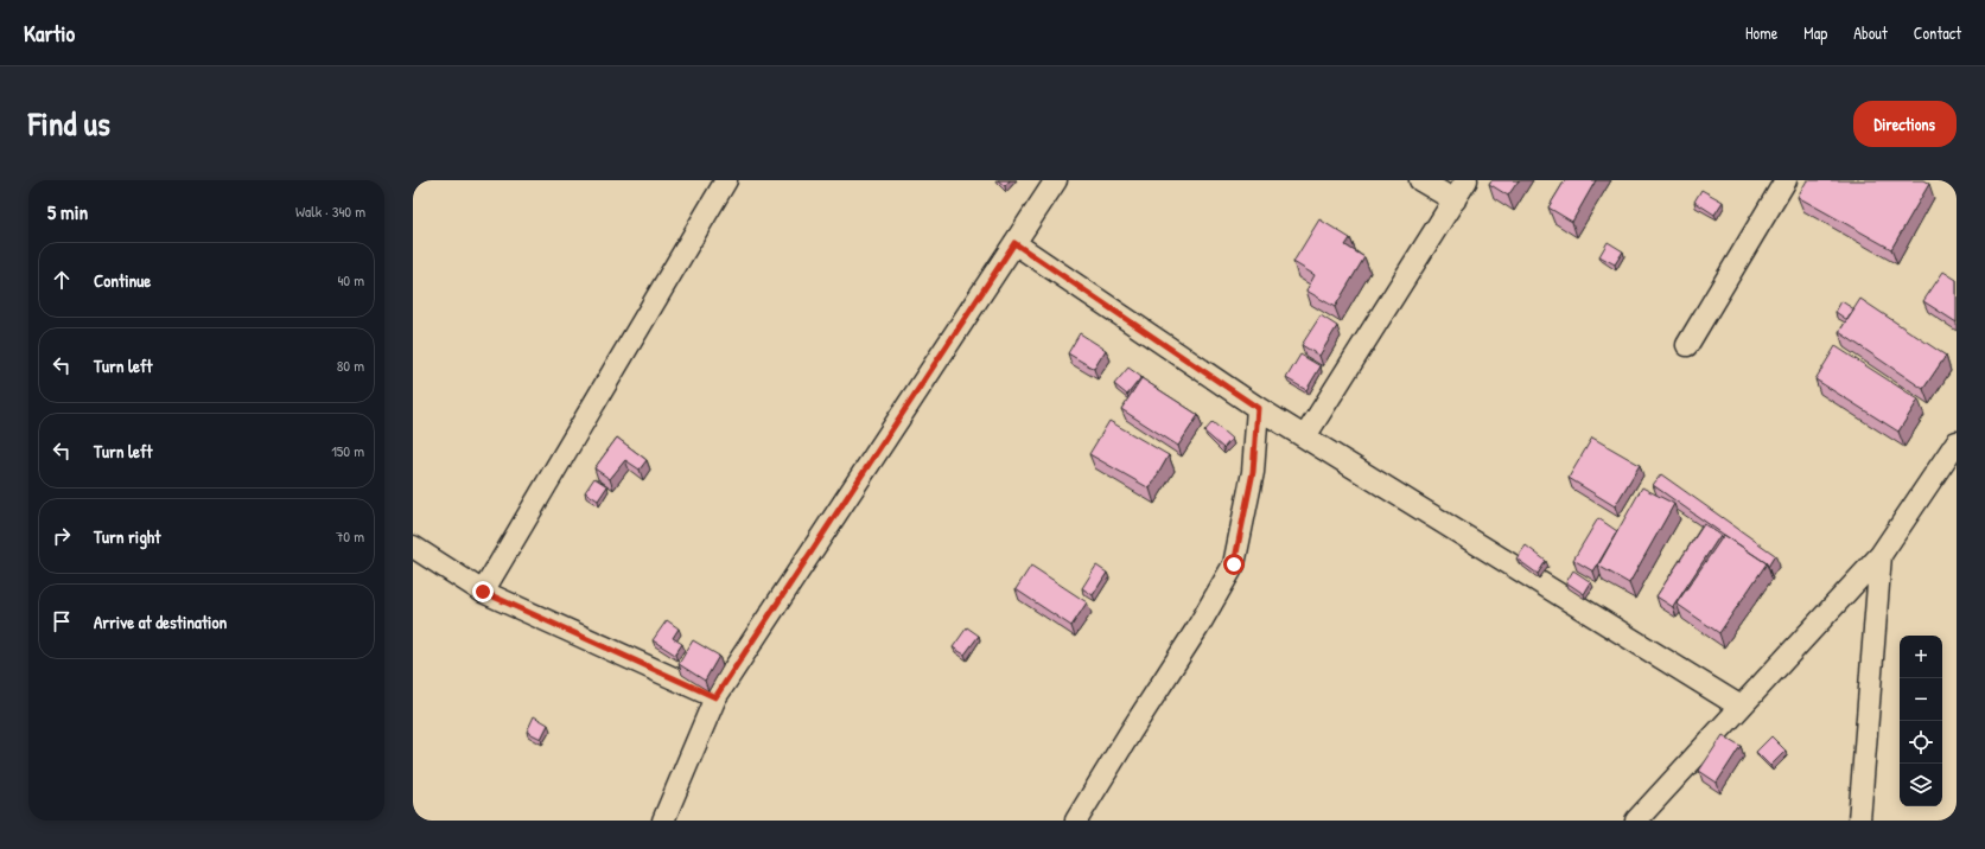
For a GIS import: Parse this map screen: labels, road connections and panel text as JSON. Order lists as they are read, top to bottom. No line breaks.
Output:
{"page":{"header":"Kartio","nav":["Home","Map","About","Contact"],"title":"Find us","buttons":"Directions","heading":["5 min","Walk · 340 m"],"list":[["Continue","40 m"],["Turn left","80 m"],["Turn left","150 m"],["Turn right","70 m"],"Arrive at destination"],"map_buttons":["+","−"]}}
